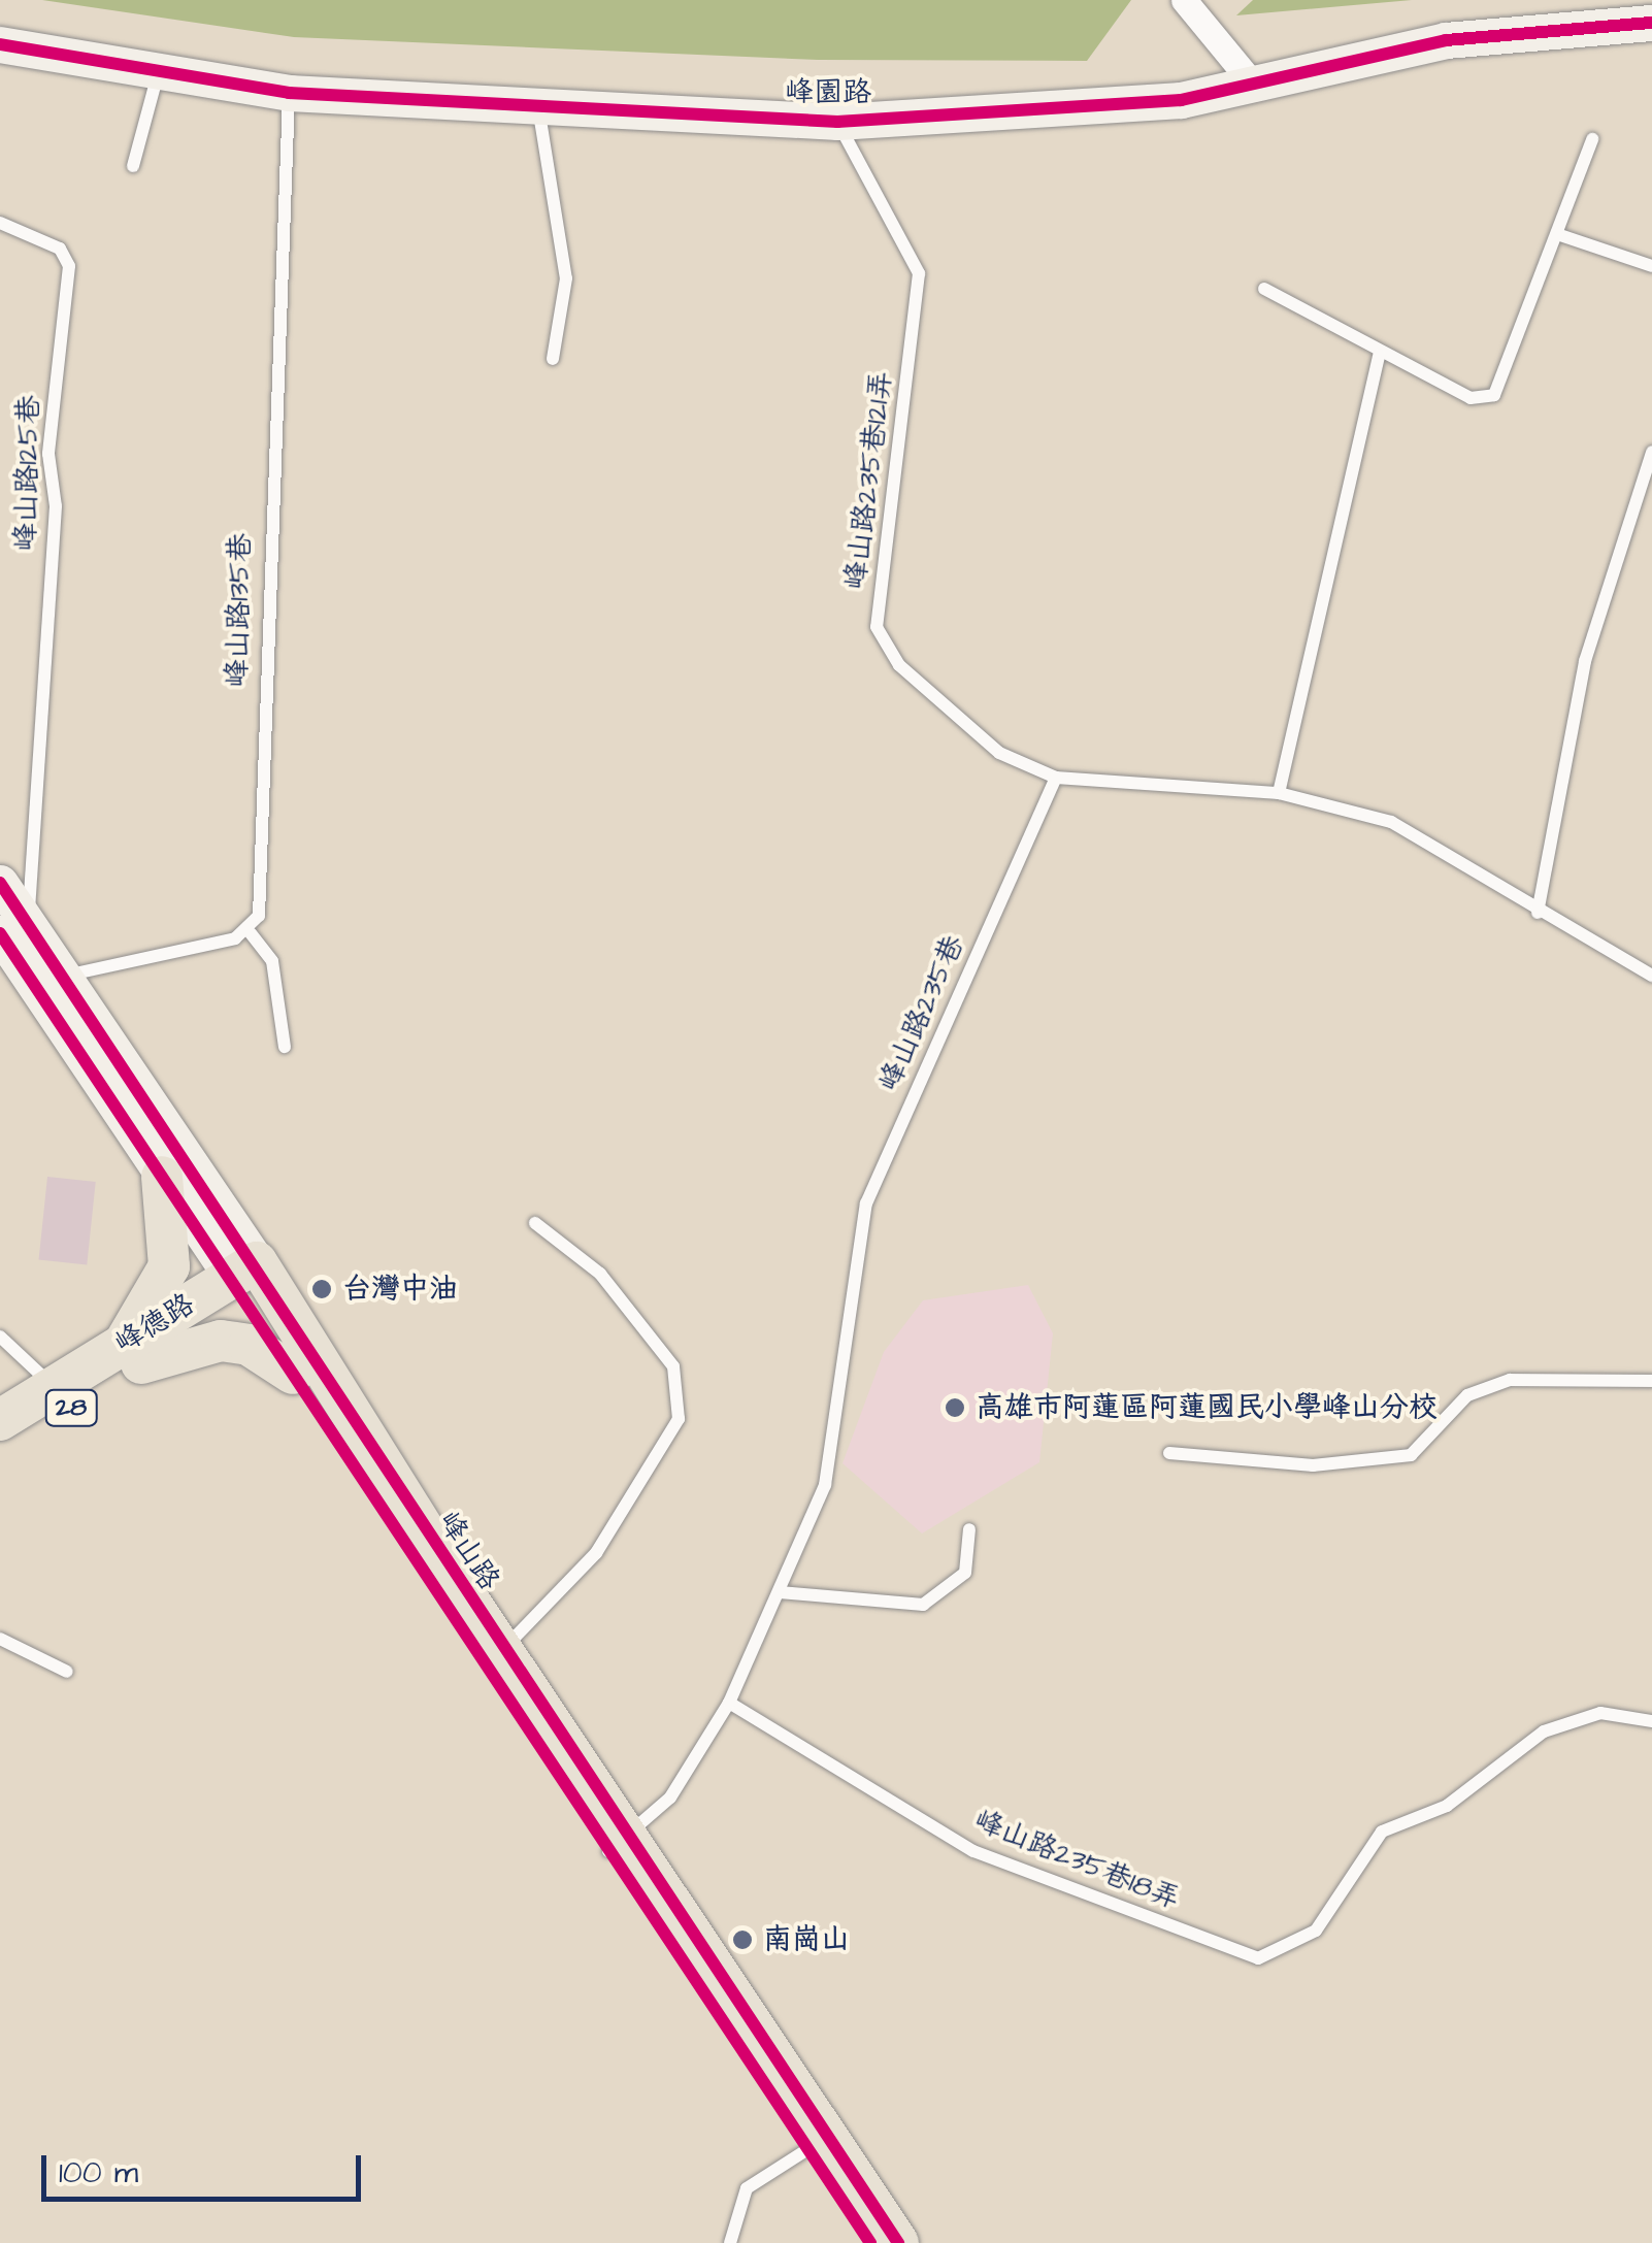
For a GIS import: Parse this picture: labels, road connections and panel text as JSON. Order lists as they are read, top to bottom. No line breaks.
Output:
{"streets":{"main road":["峰德路","28","峰山路"],"street":["峰園路"],"lane":["峰山路125巷","峰山路235巷121弄","峰山路135巷","峰山路235巷","峰山路235巷18弄"]},"crossings":[["峰園路","峰山路235巷121弄"],["峰園路","峰山路135巷"],["峰山路125巷","峰山路"],["峰山路235巷121弄","峰山路235巷"],["峰山路235巷","峰山路"],["峰山路235巷","峰山路235巷18弄"],["峰德路","峰山路"]],"places":["台灣中油","高雄市阿蓮區阿蓮國民小學峰山分校","南崗山"],"scale_bar":"100 m"}
